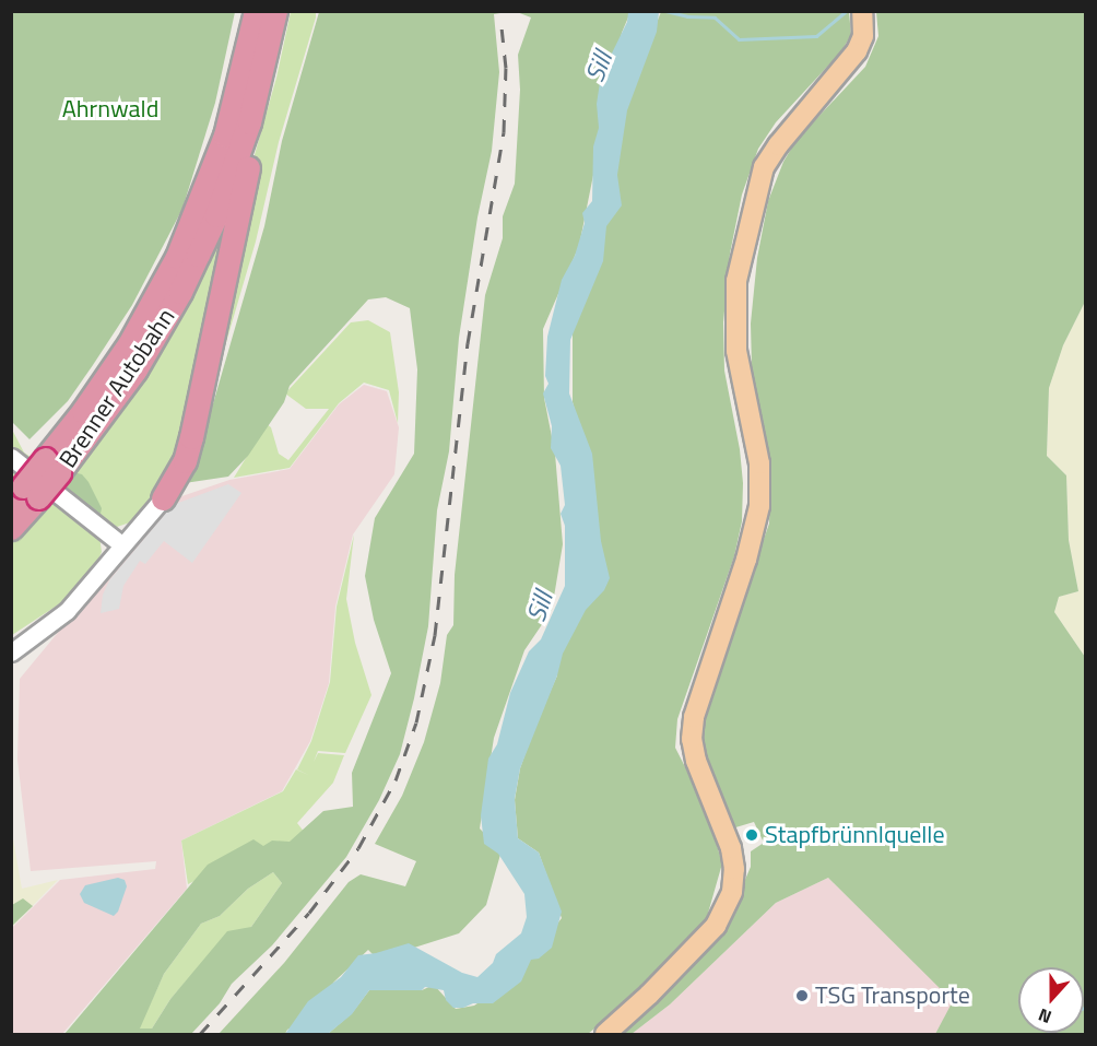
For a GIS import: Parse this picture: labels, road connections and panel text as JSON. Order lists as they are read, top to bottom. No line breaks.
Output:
{"streets":{"highway":["Brenner Autobahn"]},"water":["Sill"],"parks":["Ahrnwald"],"places":["Stapfbrünnlquelle","TSG Transporte"],"north":"bottom"}
